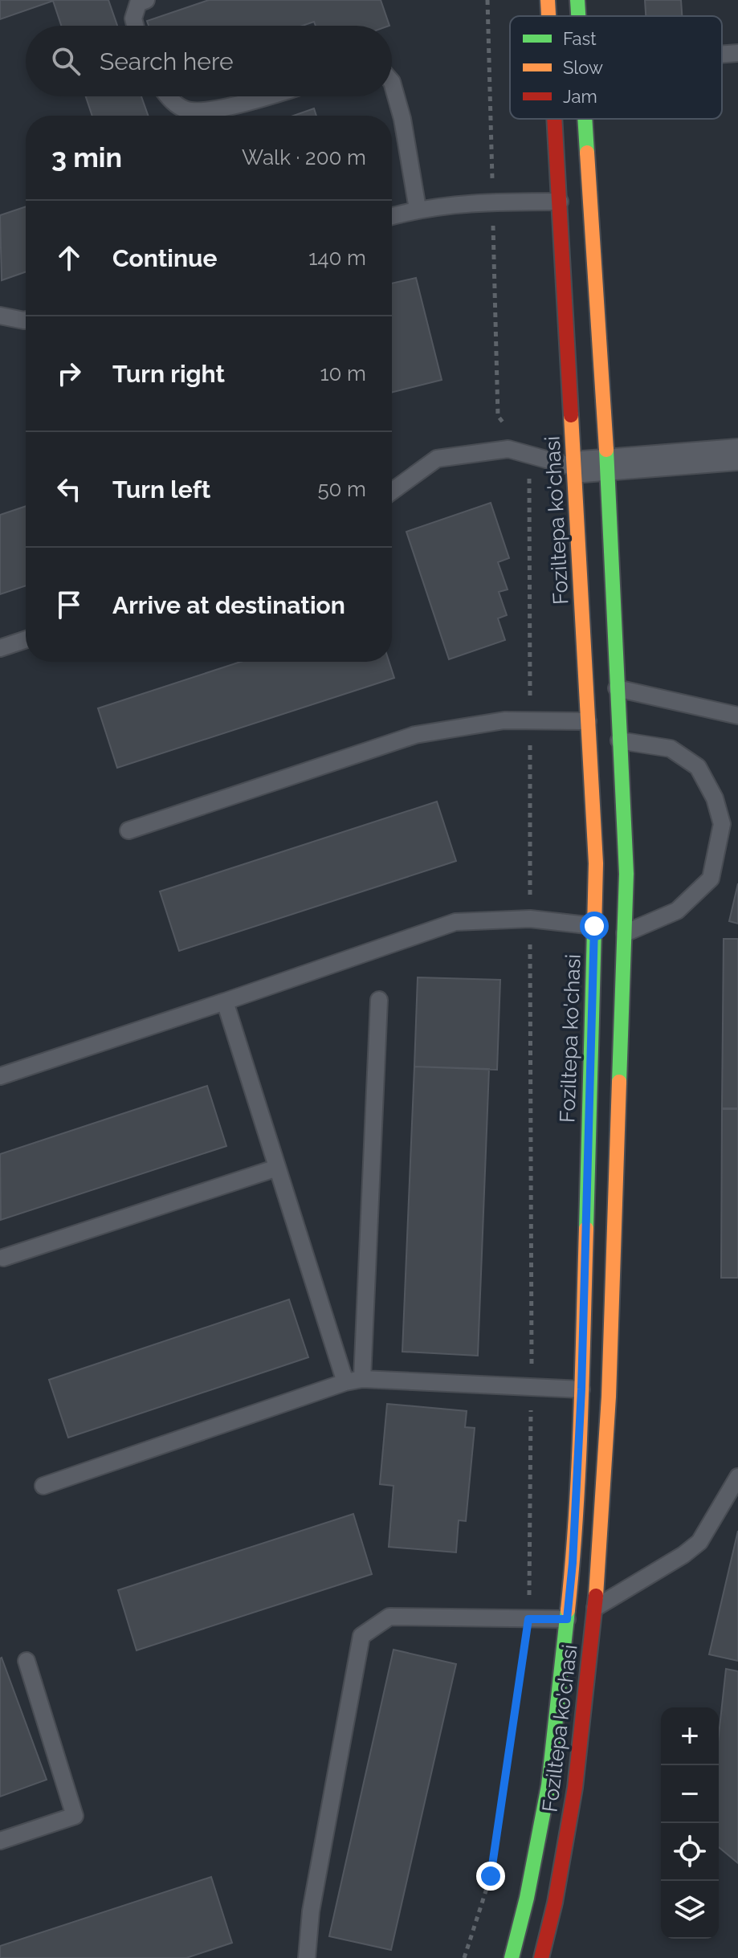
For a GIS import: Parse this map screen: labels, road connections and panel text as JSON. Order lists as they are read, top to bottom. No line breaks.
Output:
{"streets":{"main road":["Foziltepa ko'chasi"]},"legend":["Fast","Slow","Jam"],"page":{"search":"Search here","heading":["3 min","Walk · 200 m"],"list":[["Continue","140 m"],["Turn right","10 m"],["Turn left","50 m"],"Arrive at destination"],"map_buttons":["+","−"]}}
